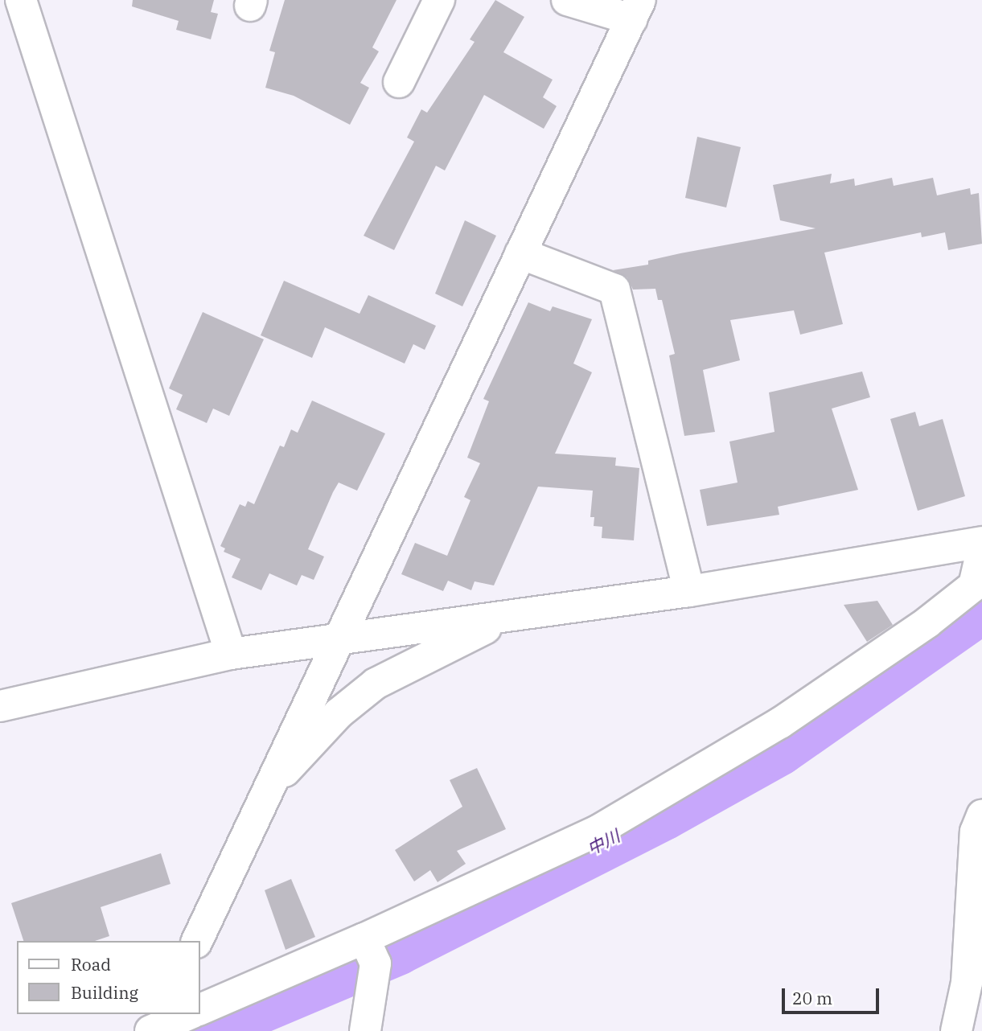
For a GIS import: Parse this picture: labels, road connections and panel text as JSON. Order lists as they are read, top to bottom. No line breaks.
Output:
{"water":["中川"],"legend":["Road","Building"],"scale_bar":"20 m"}
